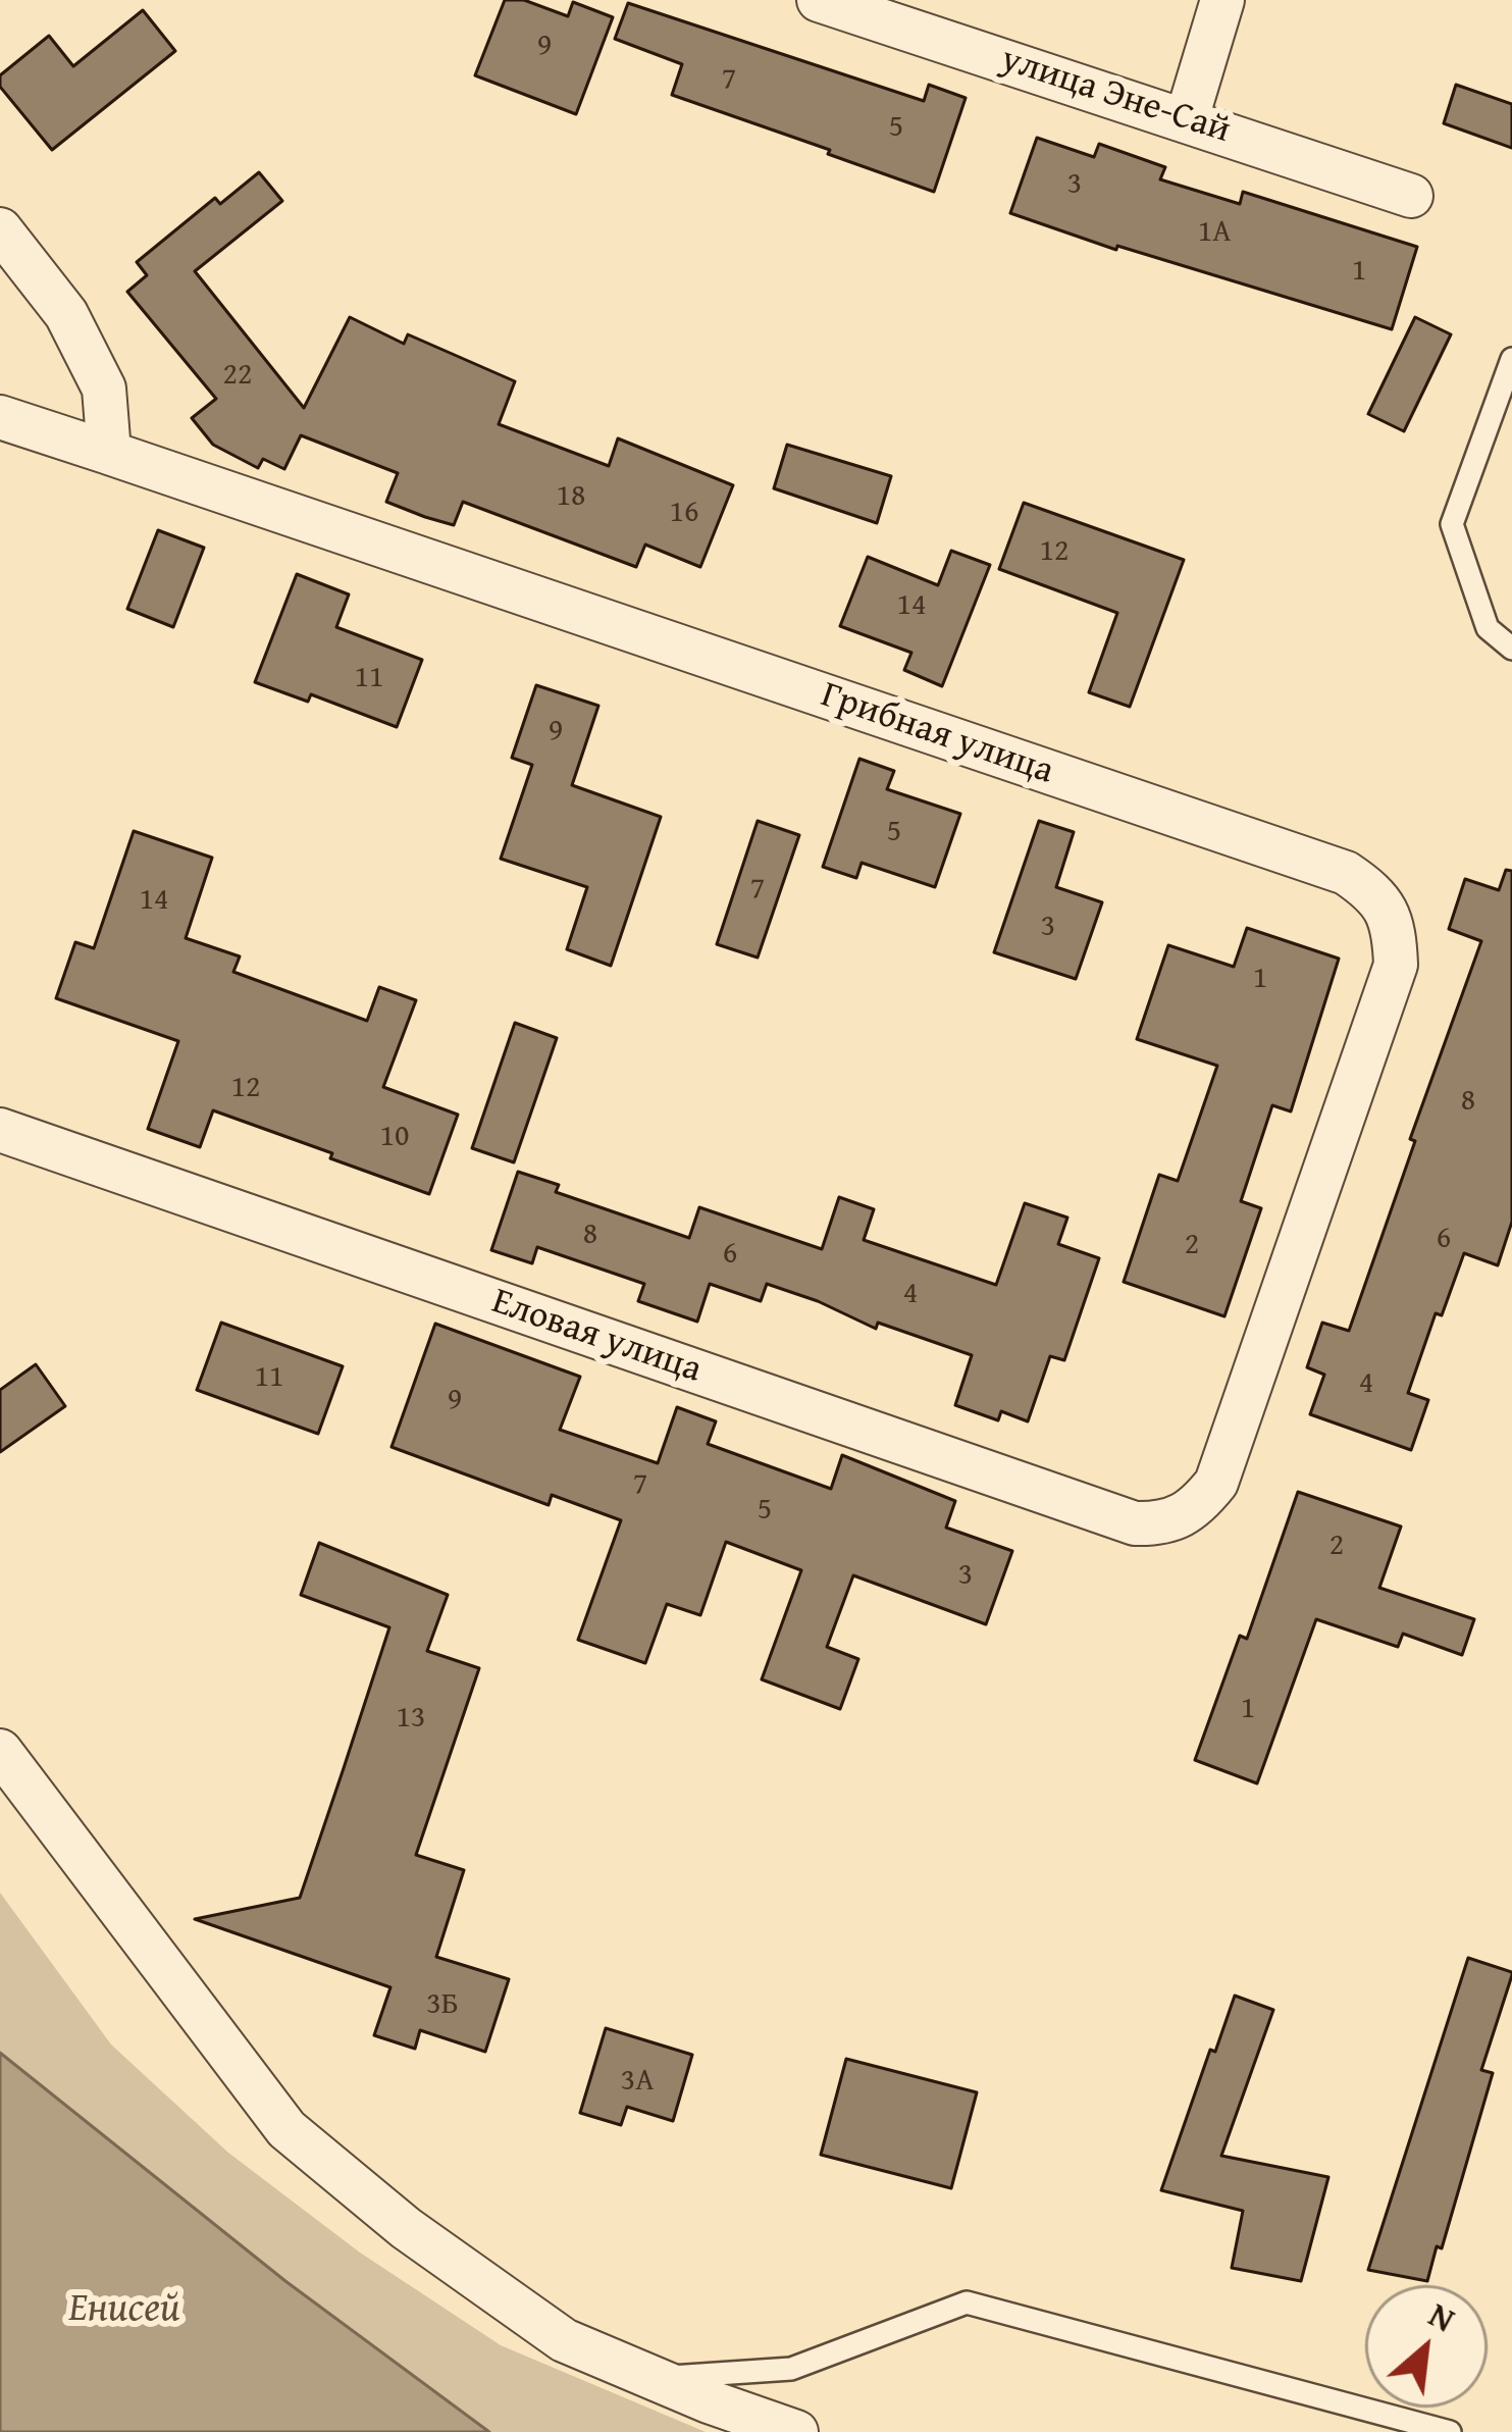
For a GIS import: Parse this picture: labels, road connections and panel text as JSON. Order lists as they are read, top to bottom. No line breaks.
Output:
{"streets":{"street":["улица Эне-Сай","Грибная улица","Еловая улица"]},"crossings":[["Грибная улица","Еловая улица"]],"water":["Енисей"],"house_numbers":["9","7","5","3","1А","1","22","18","16","12","14","11","9","5","7","14","3","1","12","8","10","8","6","2","6","4","11","4","9","7","5","2","3","1","13","3Б","3А"],"north":"top right"}
